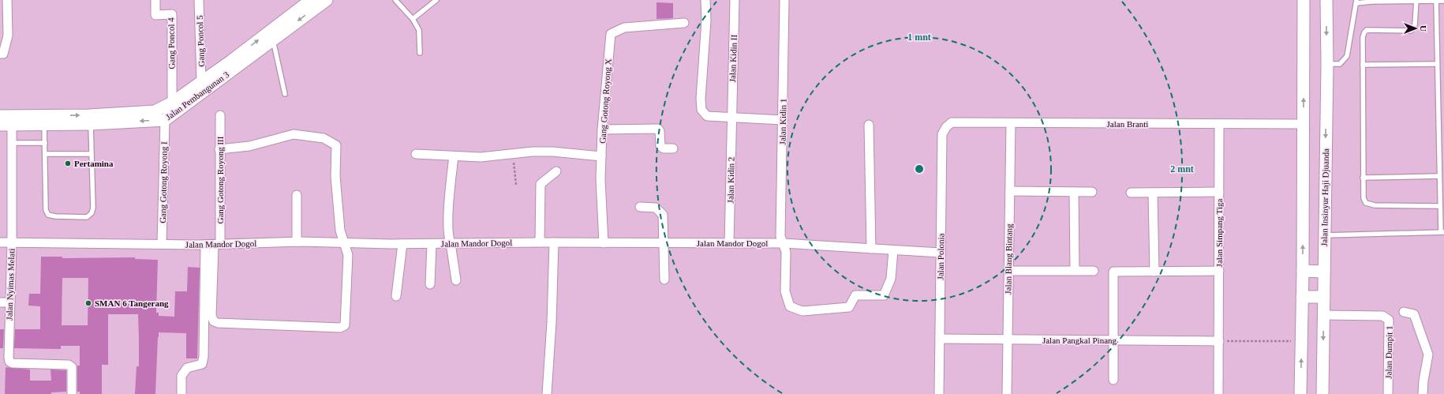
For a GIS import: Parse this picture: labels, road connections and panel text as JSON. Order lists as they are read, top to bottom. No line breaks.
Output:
{"streets":{"main road":["Jalan Pembangunan 3","Jalan Insinyur Haji Djuanda"],"street":["Gang Poncol 5","Gang Poncol 4","Jalan Kidin II","Gang Gotong Royong X","Jalan Kidin 1","Jalan Branti","Gang Gotong Royong III","Jalan Kidin 2","Gang Gotong Royong I","Jalan Simpang Tiga","Jalan Mandor Dogol","Jalan Polonia","Jalan Blang Bintang","Jalan Nyimas Melati","Jalan Pangkal Pinang","Jalan Dumpit 1"]},"crossings":[["Gang Poncol 5","Jalan Pembangunan 3"],["Gang Poncol 4","Jalan Pembangunan 3"],["Jalan Kidin II","Jalan Kidin 2"],["Jalan Pembangunan 3","Gang Gotong Royong I"],["Gang Gotong Royong X","Jalan Mandor Dogol"],["Jalan Kidin 1","Jalan Mandor Dogol"],["Jalan Branti","Jalan Simpang Tiga"],["Jalan Branti","Jalan Polonia"],["Jalan Branti","Jalan Blang Bintang"],["Gang Gotong Royong III","Jalan Mandor Dogol"],["Jalan Kidin 2","Jalan Mandor Dogol"],["Gang Gotong Royong I","Jalan Mandor Dogol"],["Jalan Insinyur Haji Djuanda","Jalan Dumpit 1"],["Jalan Simpang Tiga","Jalan Pangkal Pinang"],["Jalan Mandor Dogol","Jalan Polonia"],["Jalan Mandor Dogol","Jalan Nyimas Melati"],["Jalan Polonia","Jalan Pangkal Pinang"],["Jalan Blang Bintang","Jalan Pangkal Pinang"]],"places":["Pertamina","SMAN 6 Tangerang"],"north":"right","rings":["1 mnt","2 mnt"]}
